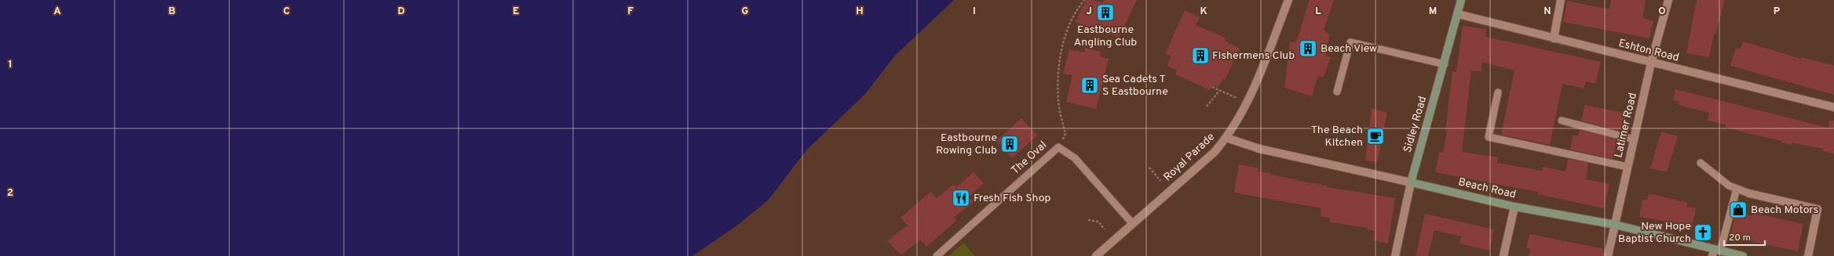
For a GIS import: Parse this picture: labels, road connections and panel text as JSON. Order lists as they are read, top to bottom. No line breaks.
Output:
{"streets":{"main road":["Sidley Road","Beach Road"],"street":["Eshton Road","Latimer Road","Royal Parade"],"lane":["The Oval"]},"crossings":[["Eshton Road","Sidley Road"],["Eshton Road","Latimer Road"],["Sidley Road","Beach Road"],["Latimer Road","Beach Road"],["Royal Parade","The Oval"],["Royal Parade","Beach Road"]],"places":{"building":["Eastbourne Angling Club","Beach View","Fishermens Club","Sea Cadets T S Eastbourne","Eastbourne Rowing Club"],"cafe":["The Beach Kitchen"],"restaurant":["Fresh Fish Shop"],"shop":["Beach Motors"],"church":["New Hope Baptist Church"]},"scale_bar":"20 m","grid":{"columns":["A","B","C","D","E","F","G","H","I","J","K","L","M","N","O","P"],"rows":["1","2"]}}
